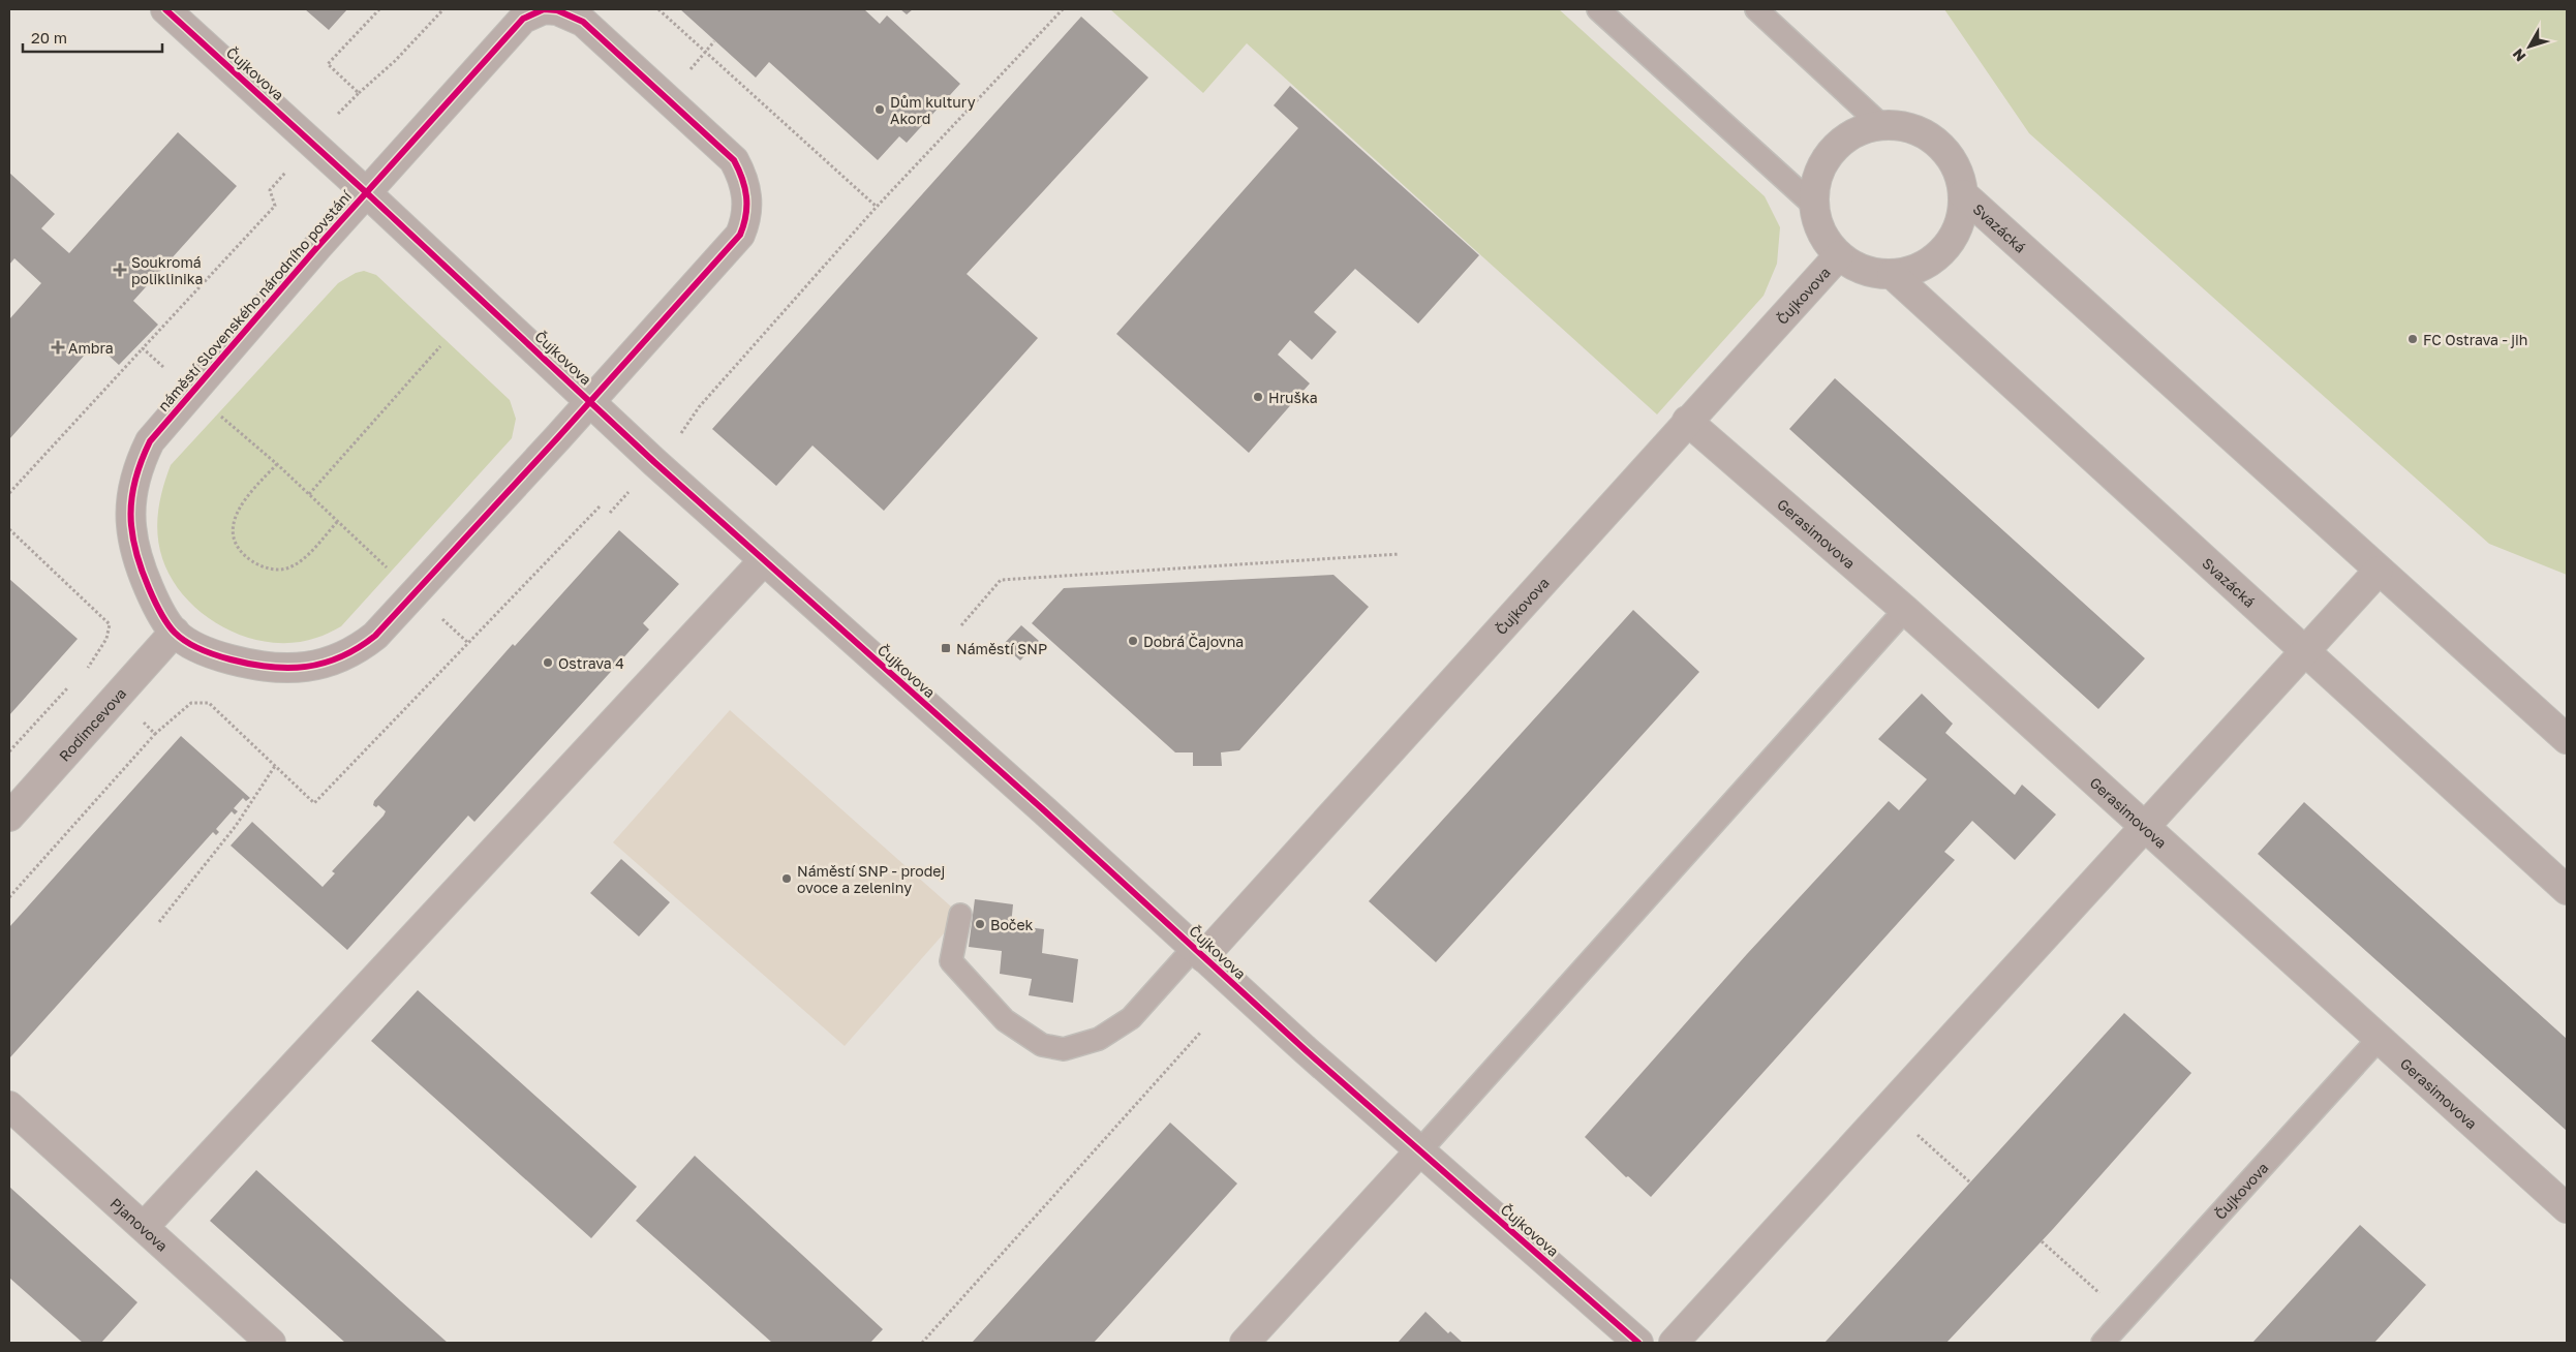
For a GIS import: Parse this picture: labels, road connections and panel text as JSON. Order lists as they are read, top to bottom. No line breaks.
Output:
{"streets":{"street":["Čujkovova","Svazácká","náměstí Slovenského národního povstání","Gerasimovova","Rodimcevova","Pjanovova"]},"crossings":[["Čujkovova","Svazácká"],["Čujkovova","náměstí Slovenského národního povstání"],["Čujkovova","Gerasimovova"],["náměstí Slovenského národního povstání","Rodimcevova"]],"places":{"other":["Dům kultury Akord","FC Ostrava - jih","Hruška","Dobrá Čajovna","Ostrava 4","Náměstí SNP - prodej ovoce a zeleniny","Boček"],"health":["Soukromá poliklinika","Ambra"],"transit":["Náměstí SNP"]},"scale_bar":"20 m","north":"bottom left"}
